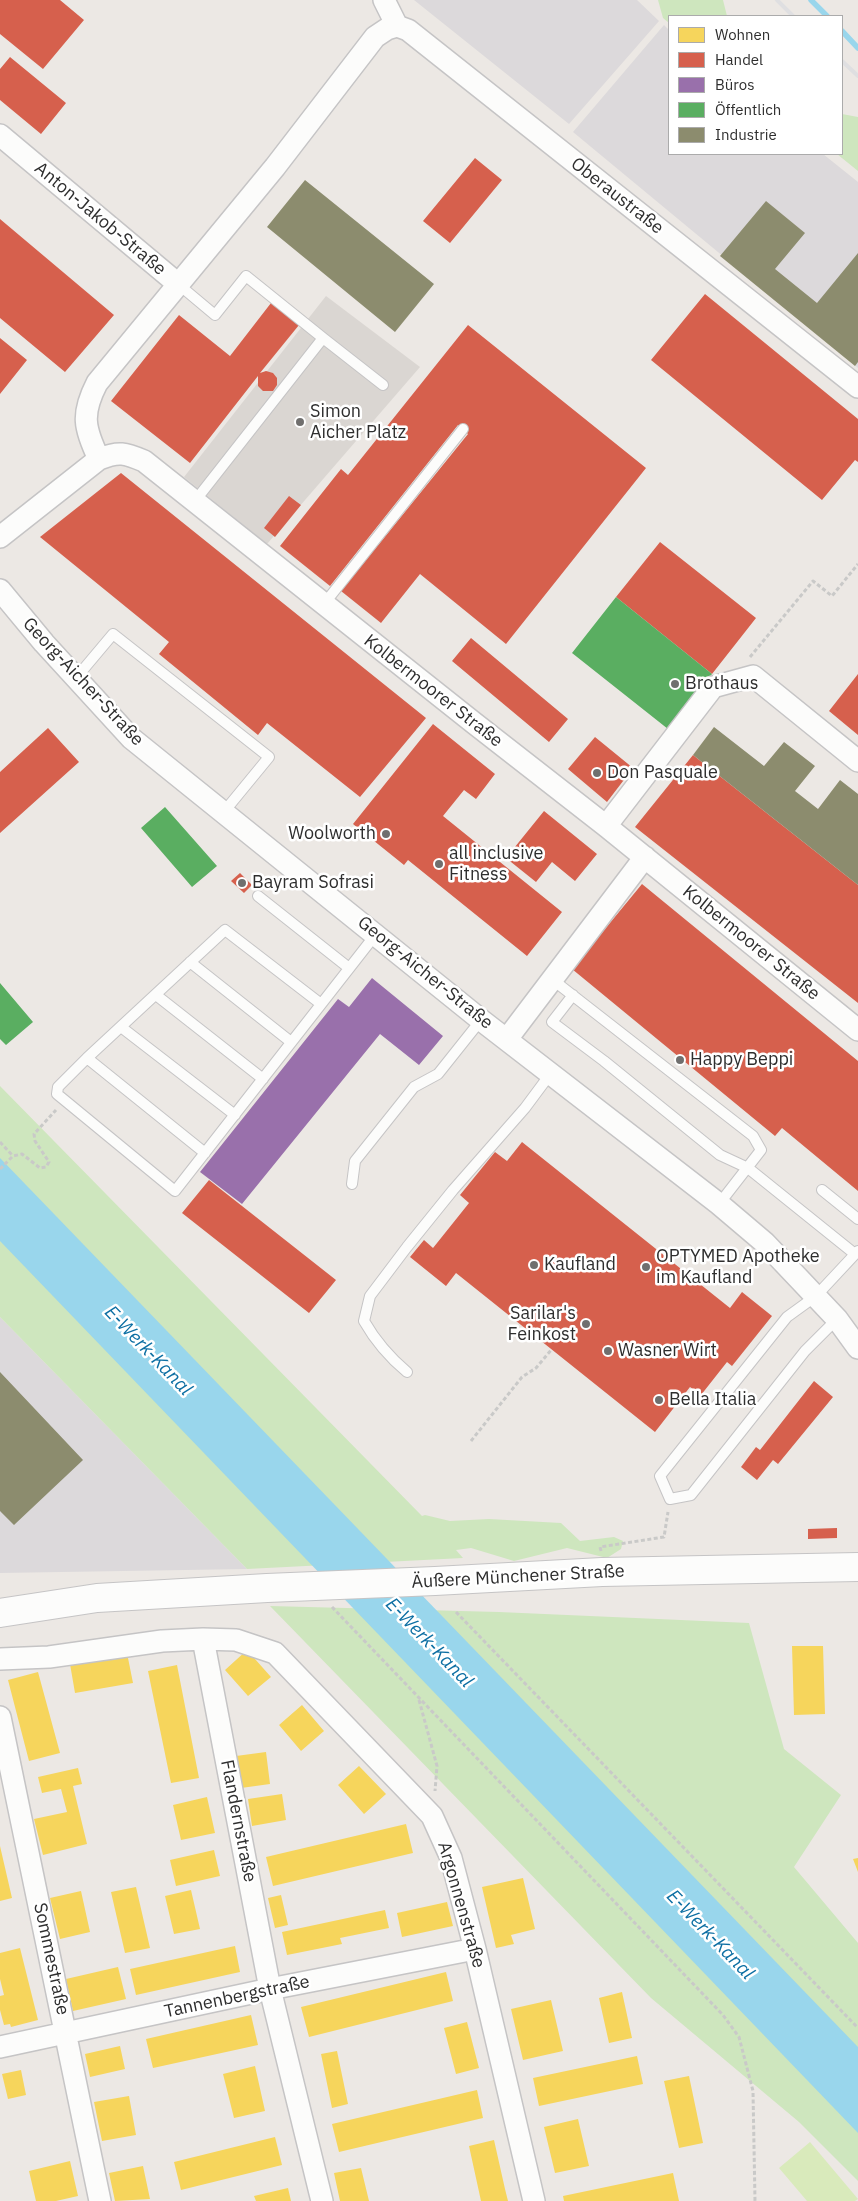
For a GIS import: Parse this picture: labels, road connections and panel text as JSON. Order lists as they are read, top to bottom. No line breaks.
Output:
{"streets":{"main road":["Äußere Münchener Straße"],"street":["Oberaustraße","Anton-Jakob-Straße","Georg-Aicher-Straße","Kolbermoorer Straße","Flandernstraße","Argonnenstraße","Sommestraße","Tannenbergstraße"]},"crossings":[["Anton-Jakob-Straße","Kolbermoorer Straße"],["Flandernstraße","Argonnenstraße"],["Flandernstraße","Tannenbergstraße"],["Argonnenstraße","Tannenbergstraße"],["Sommestraße","Tannenbergstraße"]],"water":["E-Werk-Kanal"],"places":["Simon Aicher Platz","Brothaus","Don Pasquale","Woolworth","all inclusive Fitness","Bayram Sofrasi","Happy Beppi","Kaufland","OPTYMED Apotheke im Kaufland","Sarilar's Feinkost","Wasner Wirt","Bella Italia"],"legend":["Wohnen","Handel","Büros","Öffentlich","Industrie"]}
